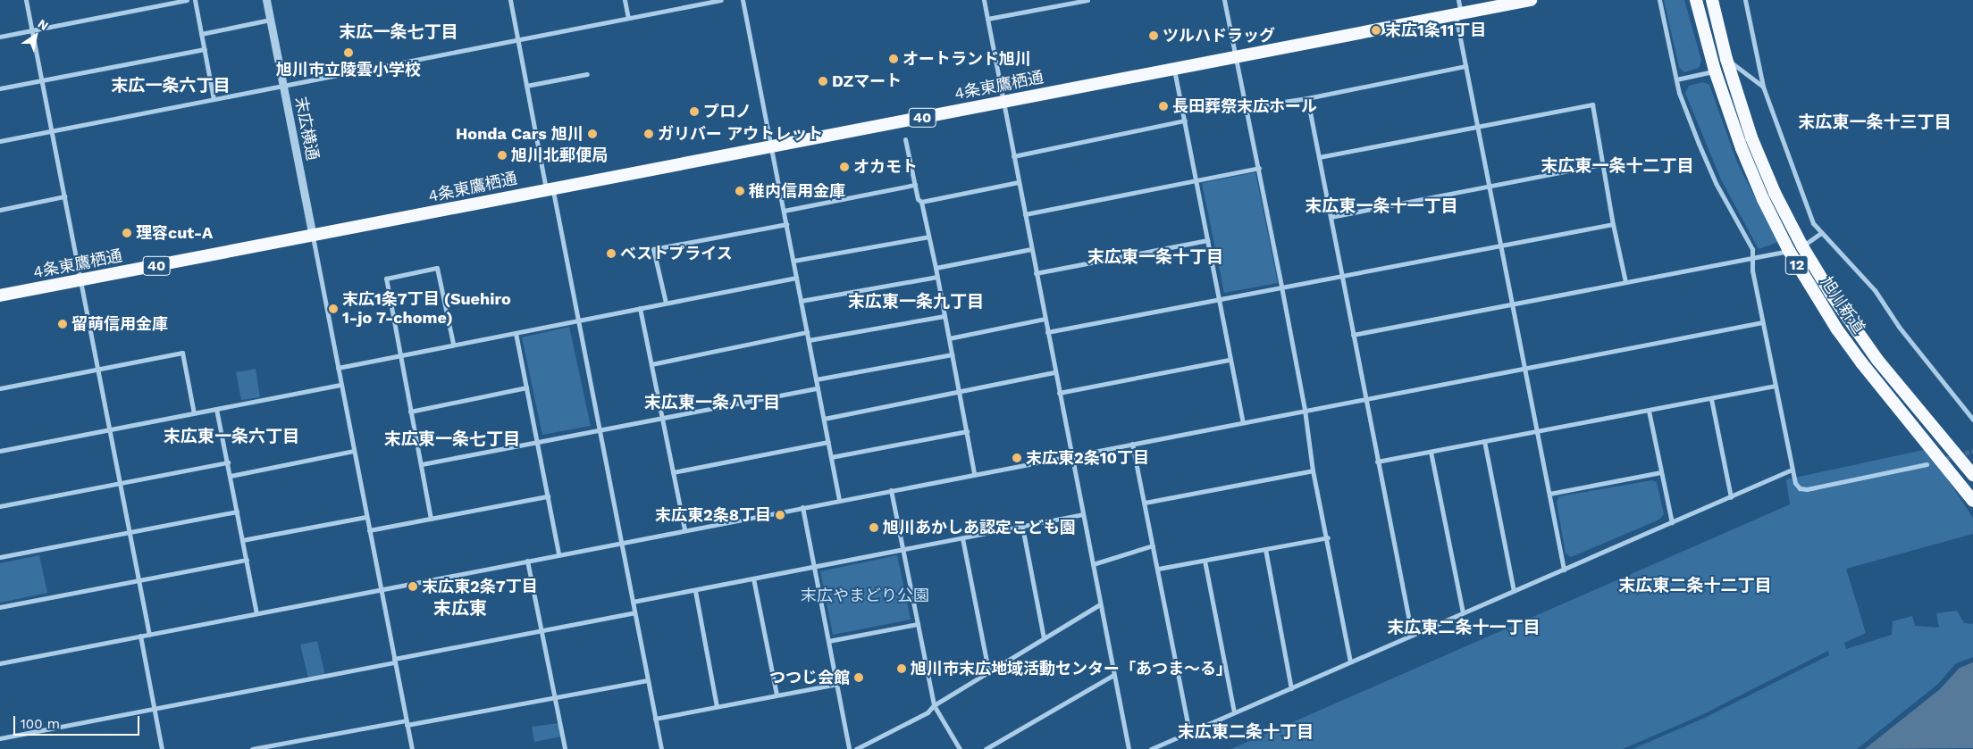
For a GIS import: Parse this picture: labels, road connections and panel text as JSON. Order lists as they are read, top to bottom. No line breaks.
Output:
{"streets":{"highway":["4条東鷹栖通","40","12","旭川新道"],"street":["末広横通"]},"crossings":[["4条東鷹栖通","末広横通"]],"districts":["末広一条七丁目","末広一条六丁目","末広東一条十三丁目","末広東一条十二丁目","末広東一条十一丁目","末広東一条十丁目","末広東一条九丁目","末広東一条八丁目","末広東一条六丁目","末広東一条七丁目","末広東二条十二丁目","末広東","末広東二条十一丁目","末広東二条十丁目"],"parks":["末広やまどり公園"],"places":["末広1条11丁目","ツルハドラッグ","旭川市立陵雲小学校","オートランド旭川","DZマート","長田葬祭末広ホール","プロノ","Honda Cars 旭川","ガリバー アウトレット","旭川北郵便局","オカモト","稚内信用金庫","理容cut-A","ベストプライス","末広1条7丁目 (Suehiro 1-jo 7-chome)","留萌信用金庫","末広東2条10丁目","末広東2条8丁目","旭川あかしあ認定こども園","末広東2条7丁目","旭川市末広地域活動センター「あつま〜る」","つつじ会館"],"scale_bar":"100 m","north":"top right"}
